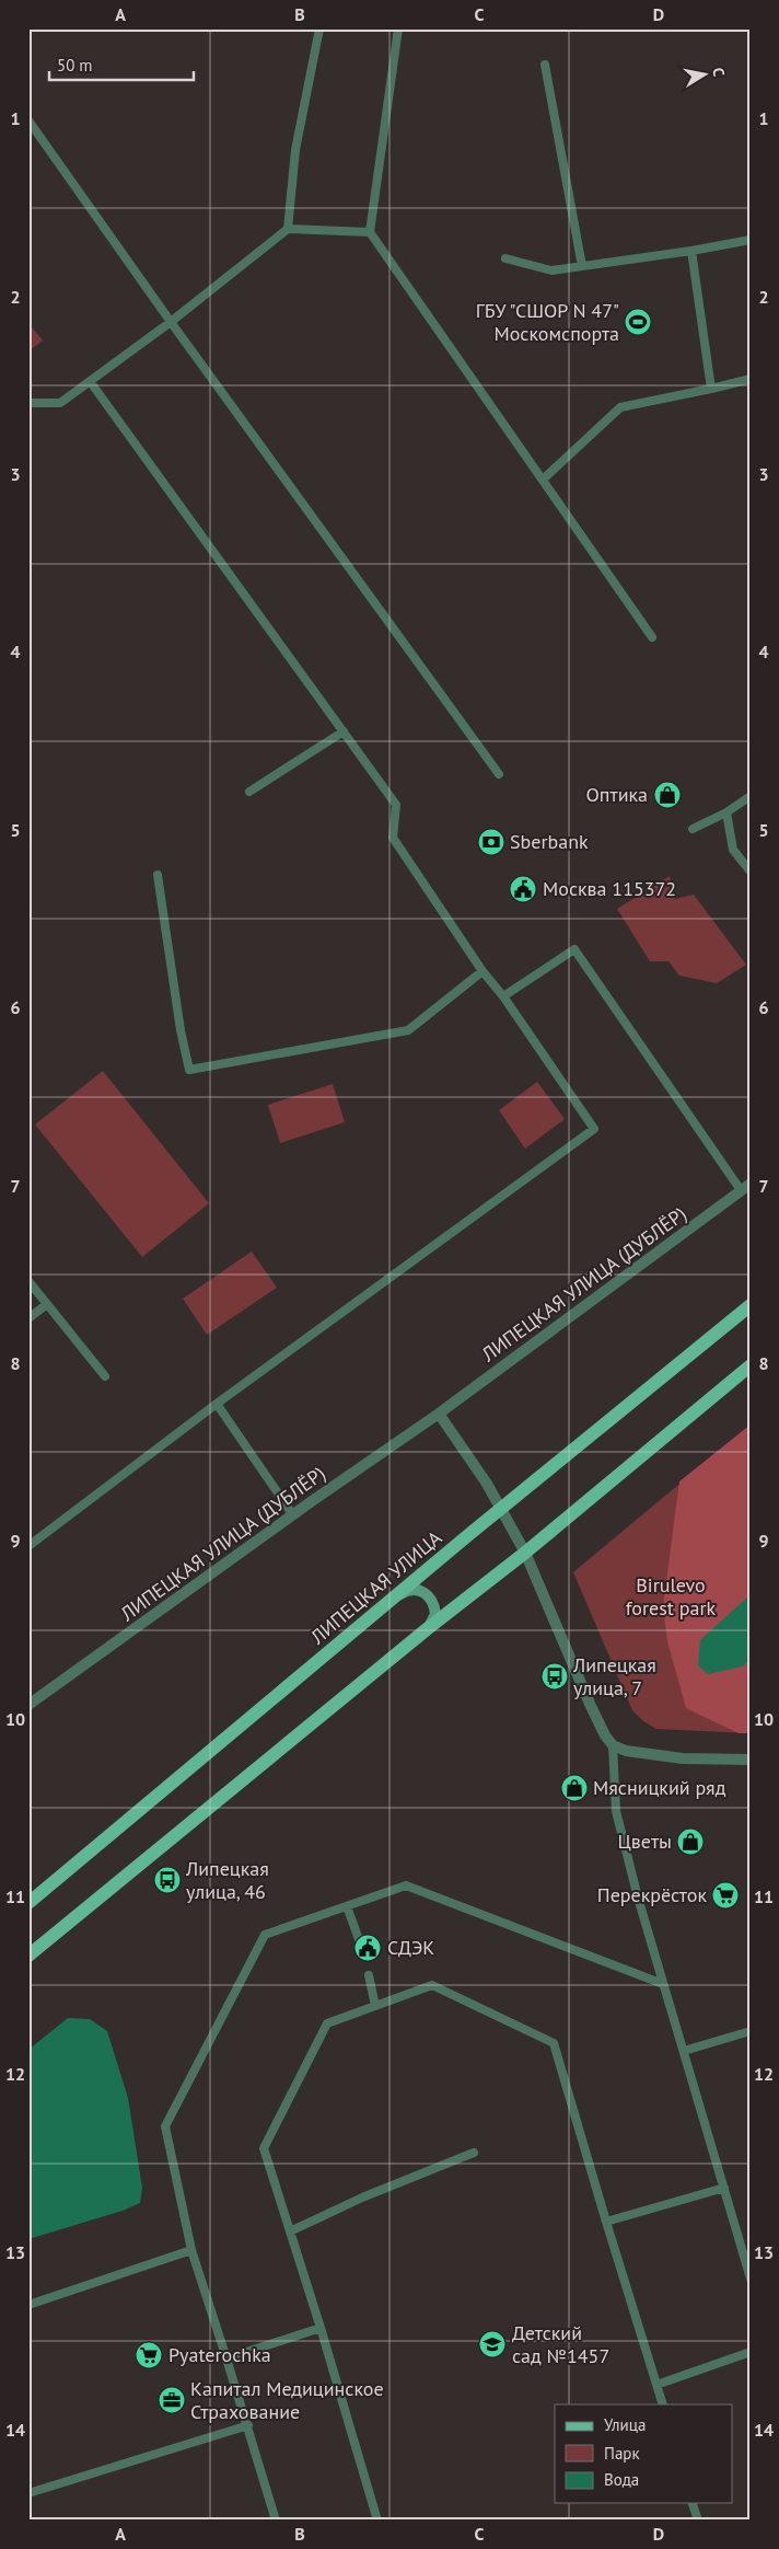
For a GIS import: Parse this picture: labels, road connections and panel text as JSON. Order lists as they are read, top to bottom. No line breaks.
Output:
{"streets":{"main road":["ЛИПЕЦКАЯ УЛИЦА"],"street":["ЛИПЕЦКАЯ УЛИЦА (ДУБЛЁР)"]},"parks":["Birulevo forest park"],"places":{"sports":["ГБУ \"СШОР N 47\" Москомспорта"],"shop":["Оптика","Мясницкий ряд","Цветы"],"bank":["Sberbank"],"public building":["Москва 115372","СДЭК"],"bus stop":["Липецкая улица, 7","Липецкая улица, 46"],"supermarket":["Перекрёсток","Pyaterochka"],"school or university":["Детский сад №1457"],"office":["Капитал Медицинское Страхование"]},"legend":["Улица","Парк","Вода"],"scale_bar":"50 m","north":"right","grid":{"columns":["A","B","C","D"],"rows":["1","2","3","4","5","6","7","8","9","10","11","12","13","14"]}}
